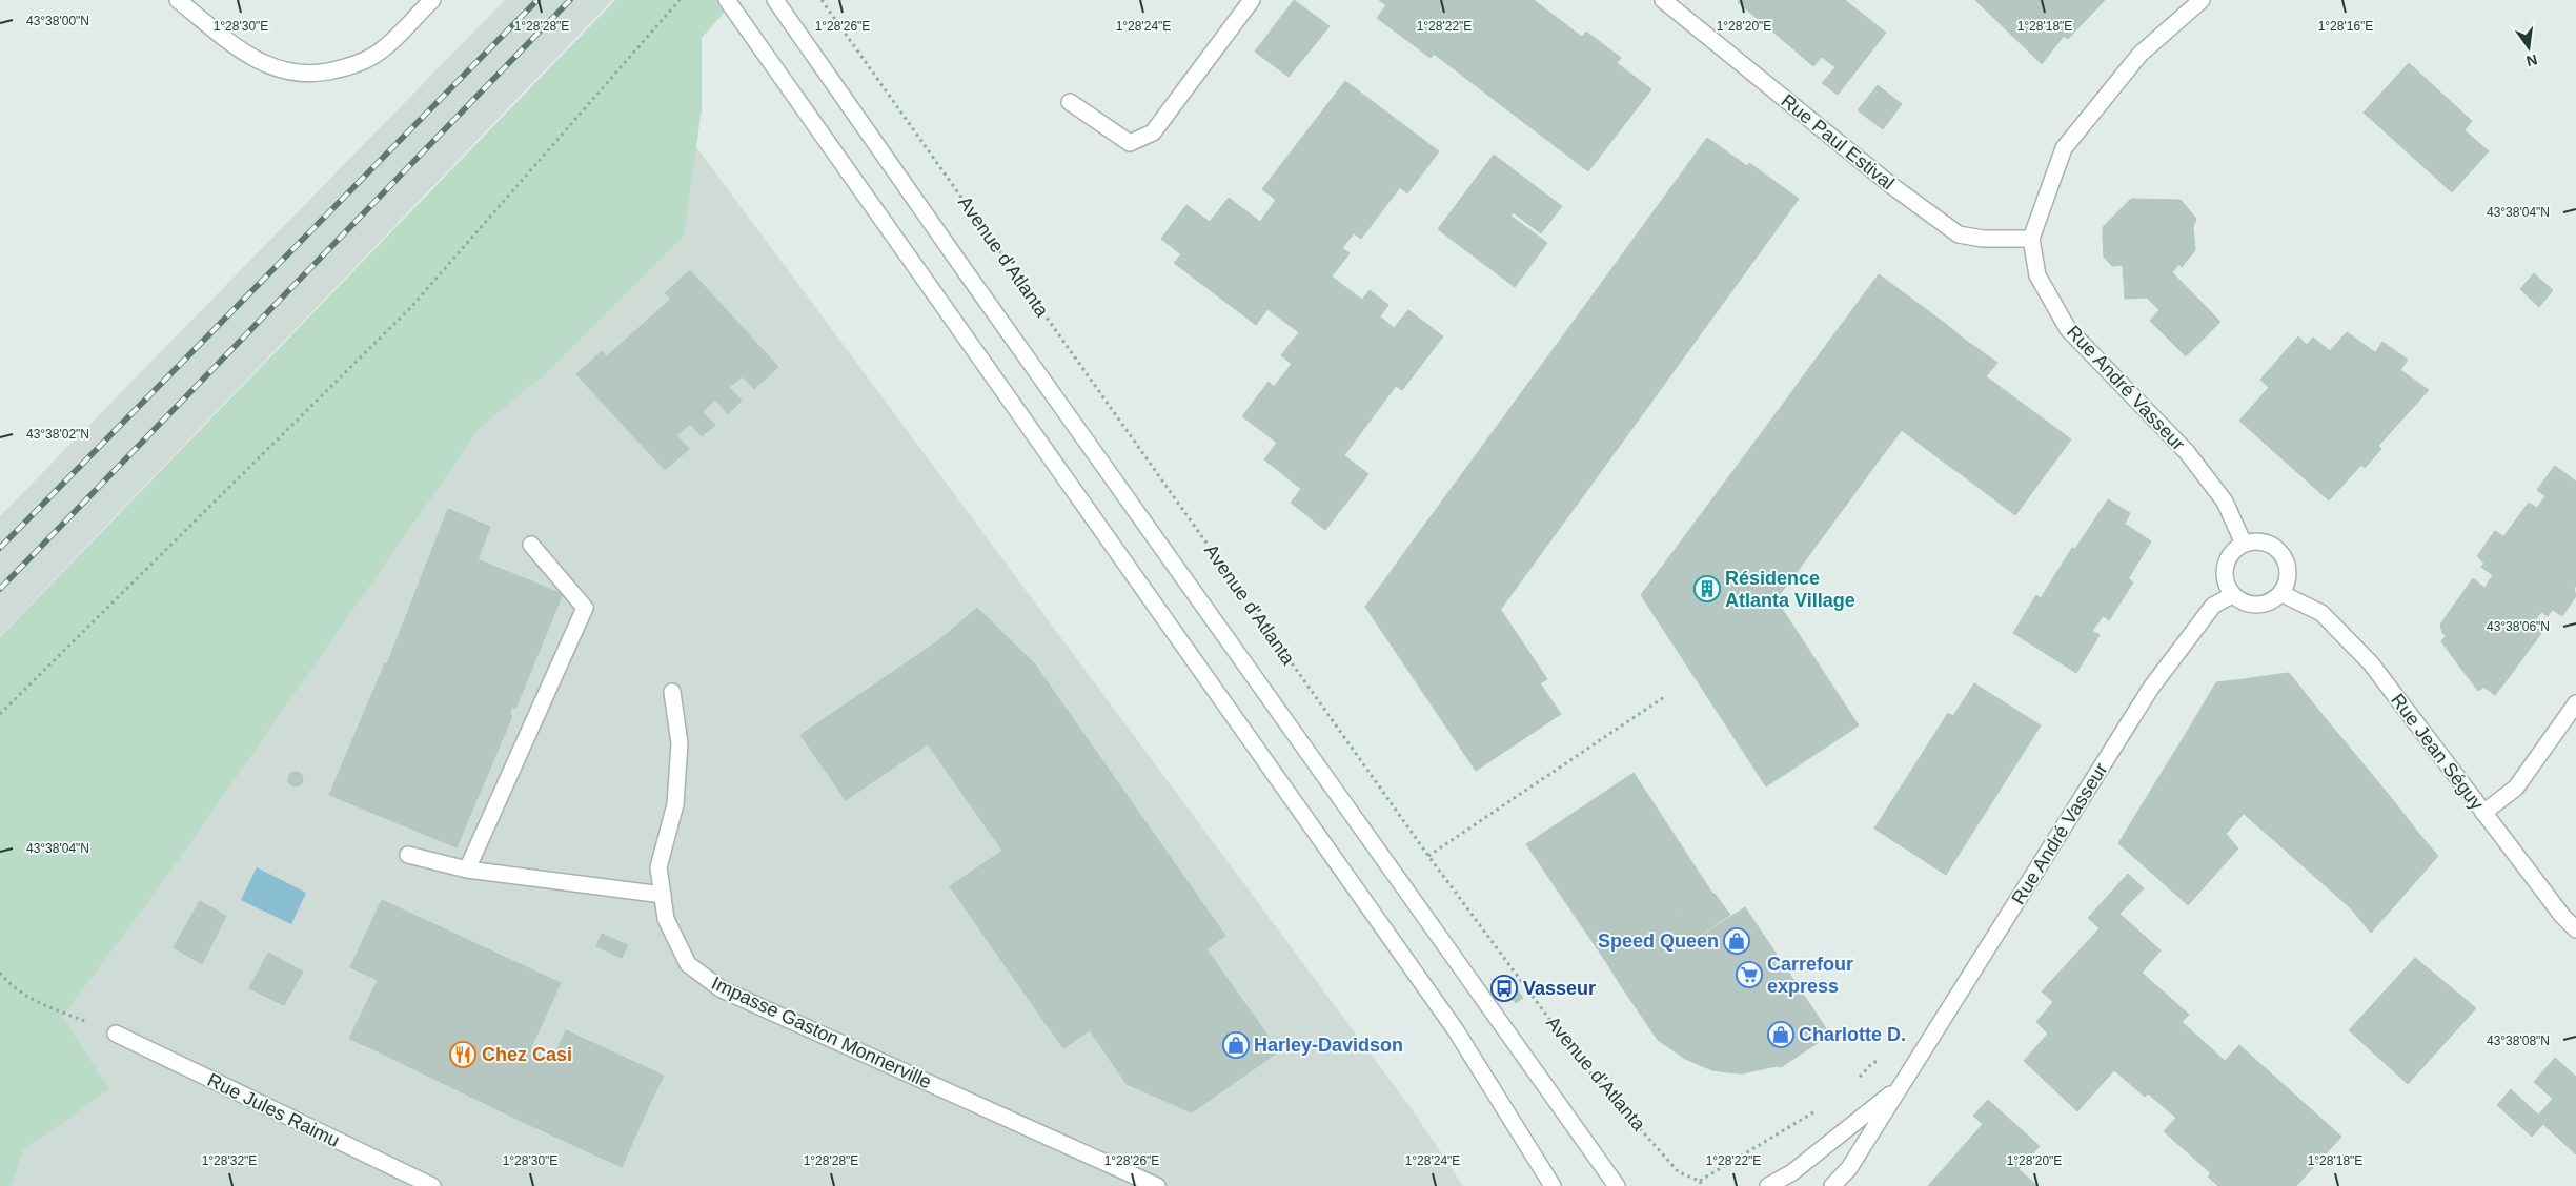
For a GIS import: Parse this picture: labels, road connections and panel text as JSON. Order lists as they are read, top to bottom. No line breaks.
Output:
{"streets":{"street":["Rue Paul Estival","Avenue d'Atlanta","Rue André Vasseur","Rue Jean Séguy","Impasse Gaston Monnerville","Rue Jules Raimu"]},"crossings":[["Rue Paul Estival","Rue André Vasseur"],["Rue André Vasseur","Rue Jean Séguy"]],"places":{"building":["Résidence Atlanta Village"],"shop":["Speed Queen","Charlotte D.","Harley-Davidson"],"supermarket":["Carrefour express"],"bus stop":["Vasseur"],"restaurant":["Chez Casi"]},"north":"bottom","coordinates":["43°38'00\"N","1°28'22\"E","1°28'18\"E","1°28'30\"E","1°28'28\"E","1°28'26\"E","1°28'24\"E","1°28'20\"E","1°28'16\"E","43°38'04\"N","43°38'02\"N","43°38'06\"N","43°38'08\"N","1°28'32\"E"]}
